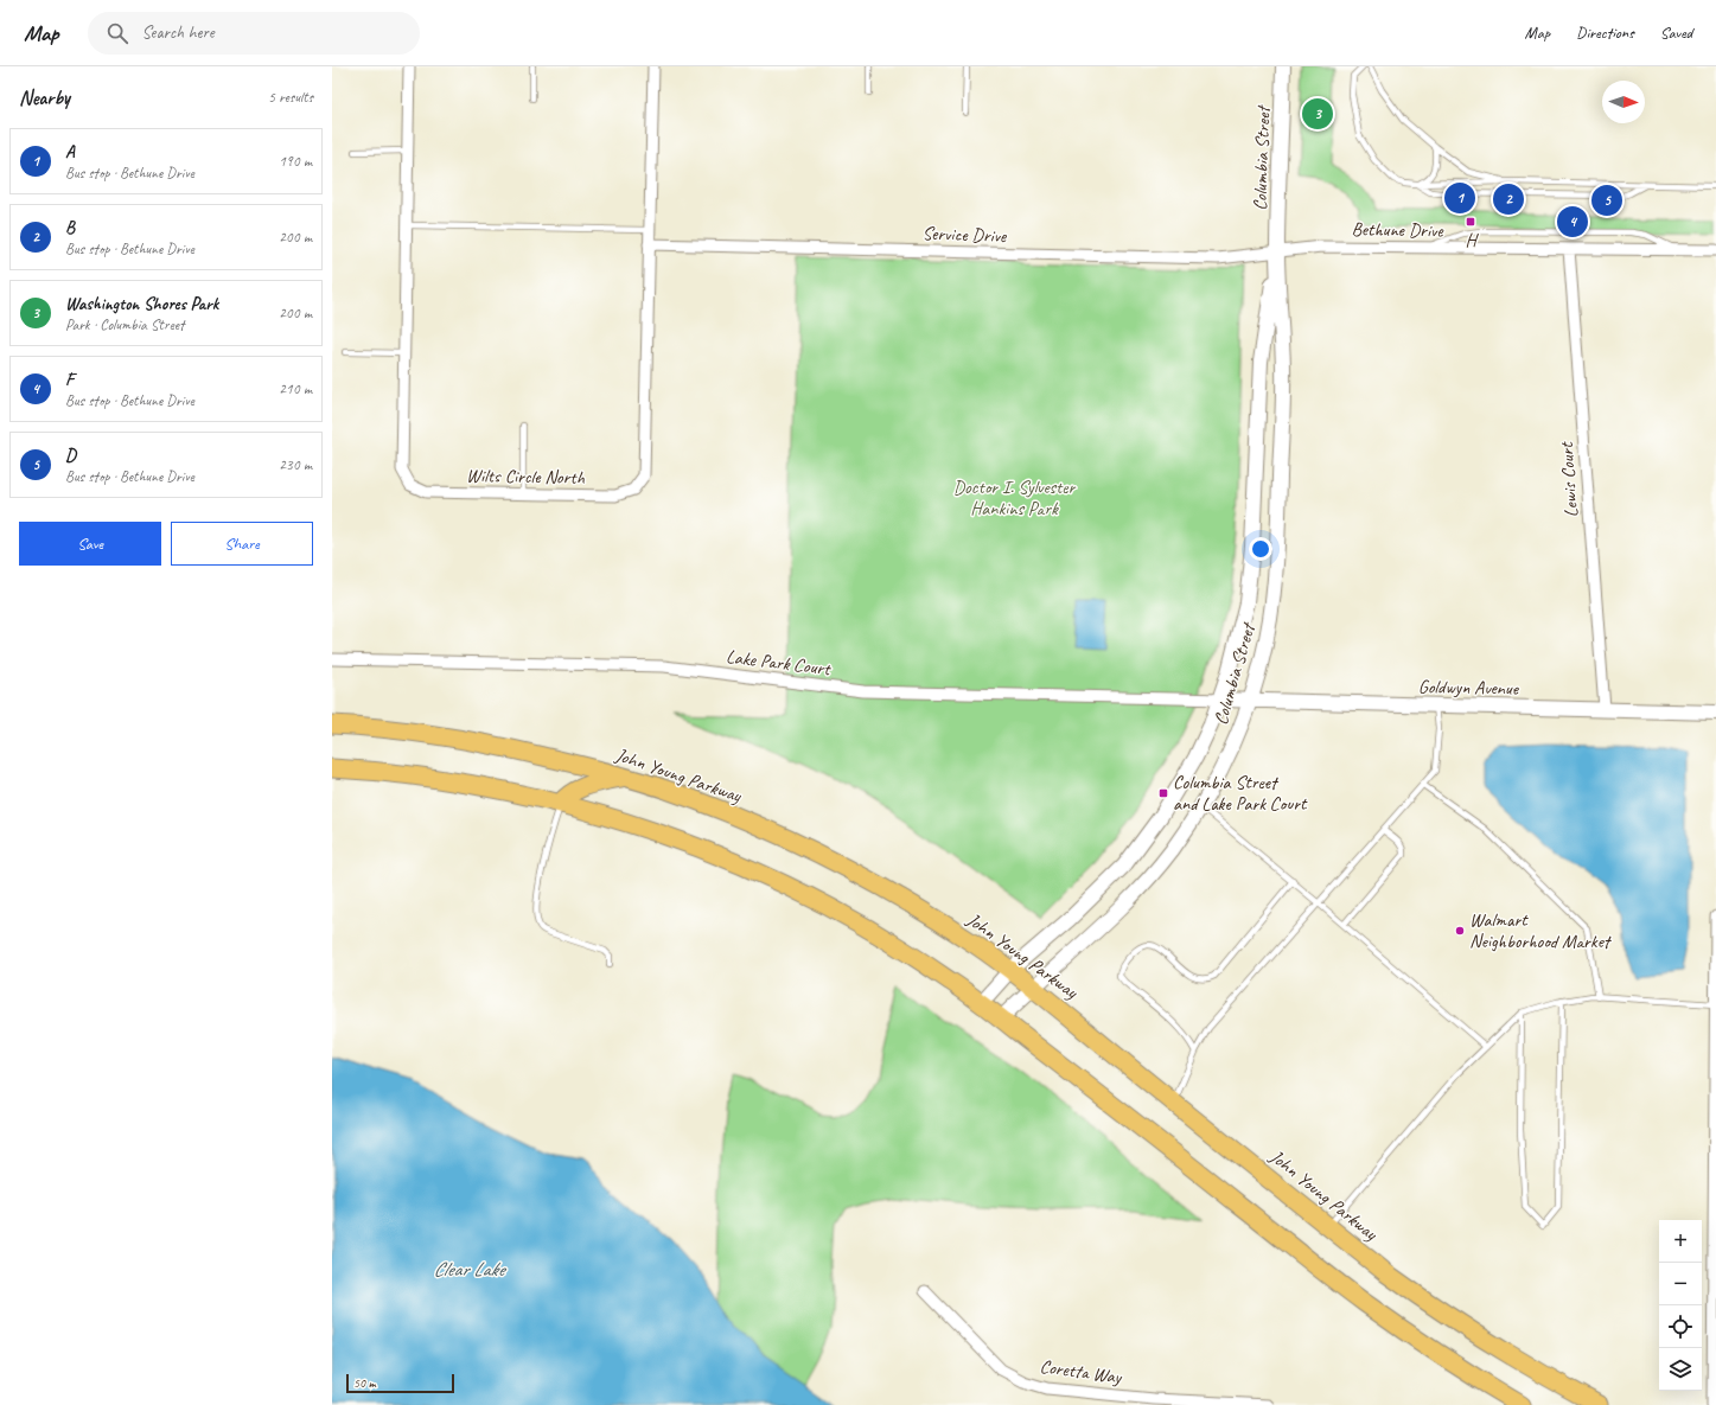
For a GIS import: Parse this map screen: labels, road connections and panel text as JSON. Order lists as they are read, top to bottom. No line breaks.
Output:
{"streets":{"main road":["John Young Parkway"],"street":["Columbia Street","Bethune Drive","Service Drive","Wilts Circle North","Lewis Court","Lake Park Court","Goldwyn Avenue","Coretta Way"]},"crossings":[["Columbia Street","Bethune Drive"],["Columbia Street","Service Drive"],["Columbia Street","Lake Park Court"],["Columbia Street","Goldwyn Avenue"],["Columbia Street","John Young Parkway"],["Bethune Drive","Service Drive"],["Bethune Drive","Lewis Court"],["Service Drive","Wilts Circle North"],["Lewis Court","Goldwyn Avenue"],["Lake Park Court","Goldwyn Avenue"]],"water":["Clear Lake"],"parks":["Doctor I. Sylvester Hankins Park"],"places":{"transit":["H","Columbia Street and Lake Park Court"],"other":["Walmart Neighborhood Market"]},"scale_bar":"50 m","north":"right","page":{"header":"Map","search":"Search here","nav":["Map","Directions","Saved"],"heading":["Nearby","5 results"],"pins":["3","1","2","5","4"],"list":[{"mark":"1","name":"A","note":"Bus stop · Bethune Drive","value":"190 m"},{"mark":"2","name":"B","note":"Bus stop · Bethune Drive","value":"200 m"},{"mark":"3","name":"Washington Shores Park","note":"Park · Columbia Street","value":"200 m"},{"mark":"4","name":"F","note":"Bus stop · Bethune Drive","value":"210 m"},{"mark":"5","name":"D","note":"Bus stop · Bethune Drive","value":"230 m"}],"buttons":["Save","Share"],"map_buttons":["+","−"],"scale":"50 m"}}
